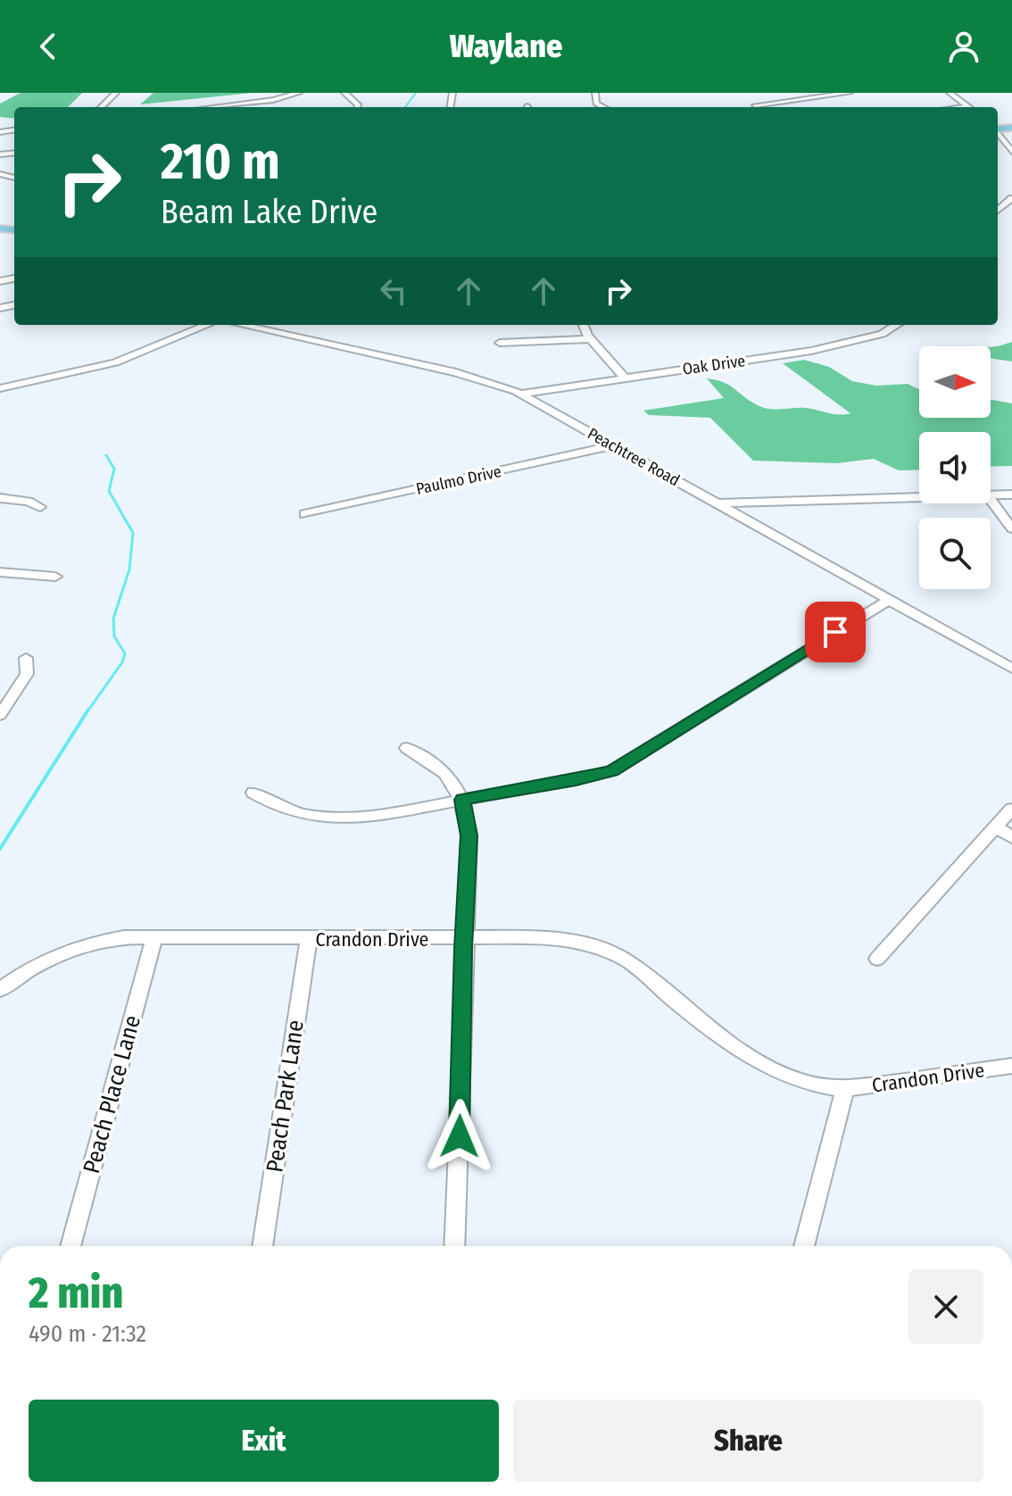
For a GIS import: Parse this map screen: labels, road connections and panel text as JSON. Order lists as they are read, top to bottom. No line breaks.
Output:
{"streets":{"street":["Oak Drive","Peachtree Road","Paulmo Drive","Crandon Drive","Peach Place Lane","Peach Park Lane"]},"crossings":[["Oak Drive","Peachtree Road"],["Peachtree Road","Paulmo Drive"],["Crandon Drive","Peach Place Lane"],["Crandon Drive","Peach Park Lane"]],"north":"right","page":{"header":"Waylane","turn":["210 m","Beam Lake Drive"],"heading":["2 min","490 m · 21:32"],"buttons":["Exit","Share"]}}
